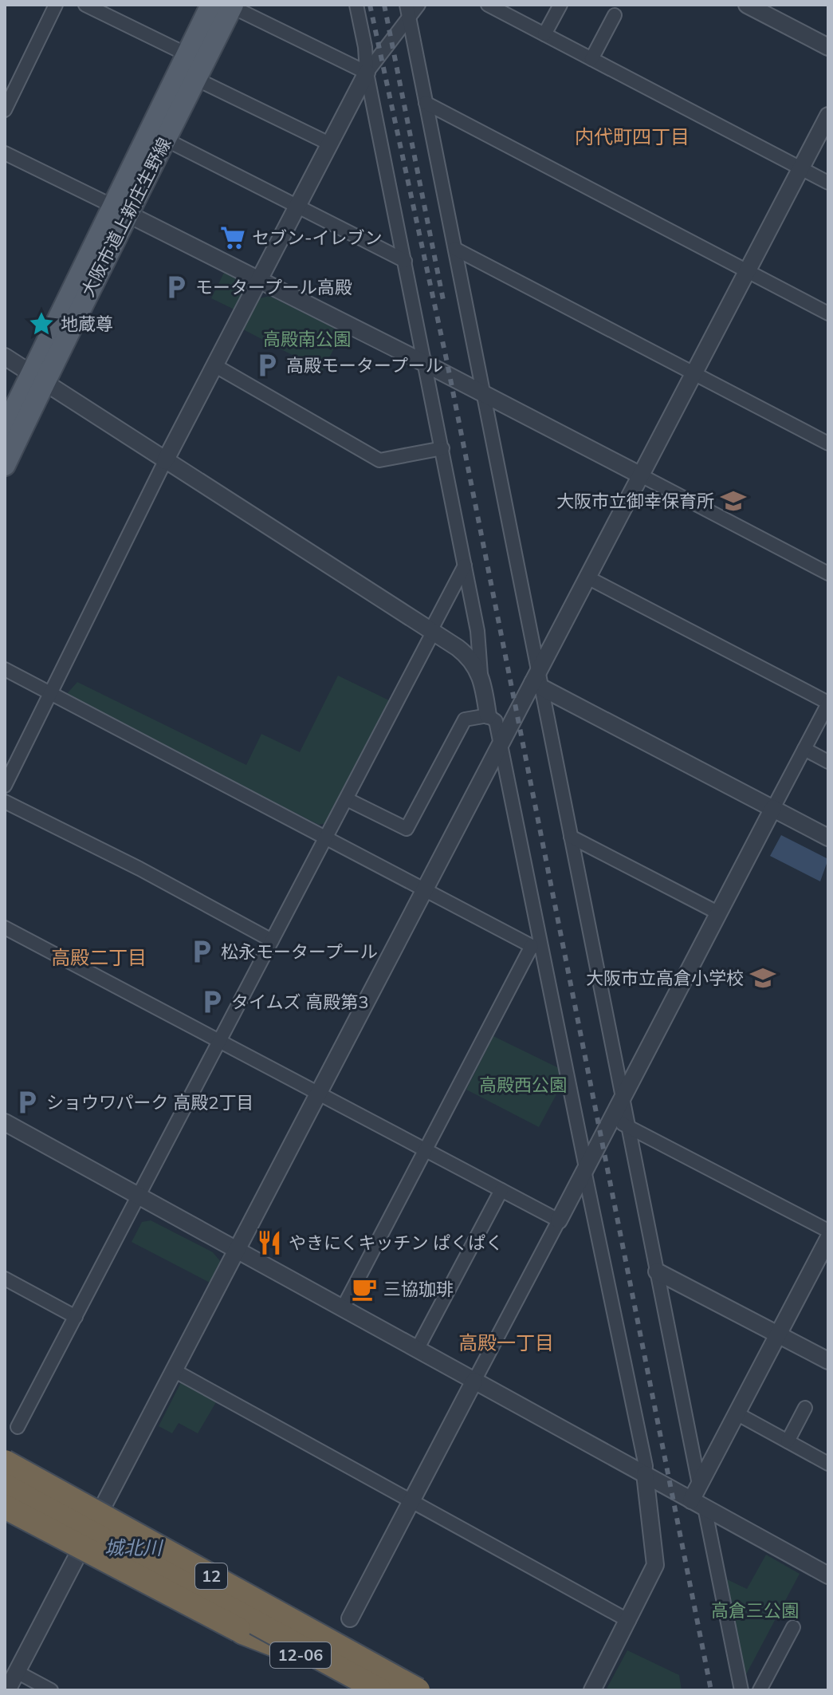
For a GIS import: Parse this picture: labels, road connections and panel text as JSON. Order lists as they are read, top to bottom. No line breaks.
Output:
{"streets":{"highway":["12","12-06"],"main road":["大阪市道上新庄生野線"]},"crossings":[["12","12-06"]],"districts":["内代町四丁目","高殿二丁目","高殿一丁目"],"water":["城北川"],"parks":["高殿南公園","高殿西公園","高倉三公園"],"places":{"supermarket":["セブン-イレブン"],"parking":["モータープール高殿","高殿モータープール","松永モータープール","タイムズ 高殿第3","ショウワパーク 高殿2丁目"],"place":["地蔵尊"],"school or university":["大阪市立御幸保育所","大阪市立高倉小学校"],"restaurant":["やきにくキッチン ぱくぱく"],"cafe":["三協珈琲"]}}
